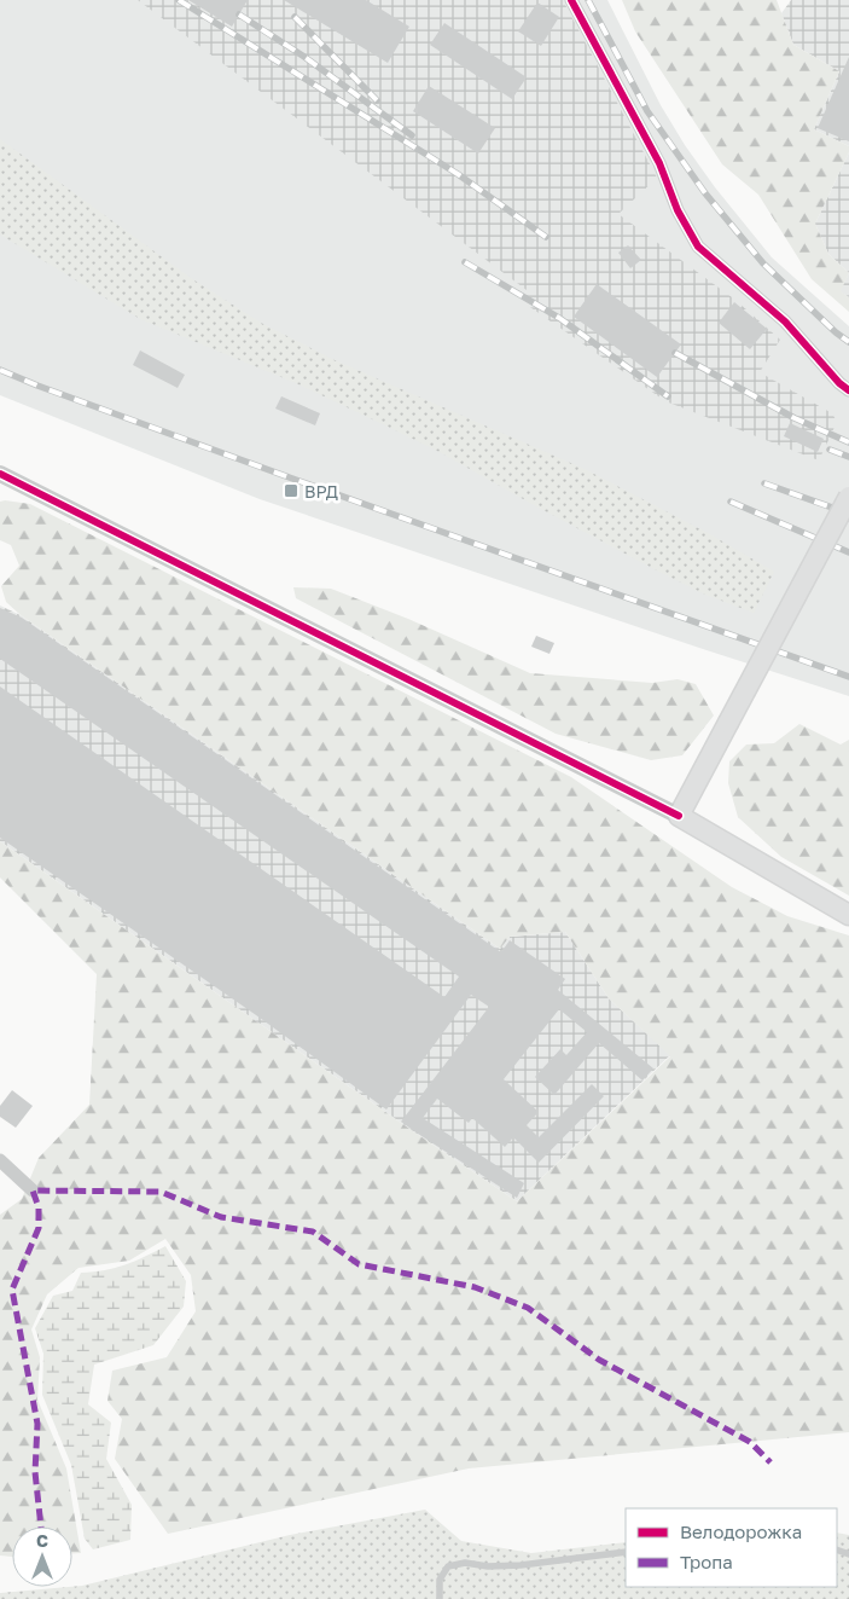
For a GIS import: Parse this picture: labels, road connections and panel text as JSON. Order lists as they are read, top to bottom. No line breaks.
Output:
{"places":{"transit":["ВРД"]},"legend":["Велодорожка","Тропа"],"north":"top"}
